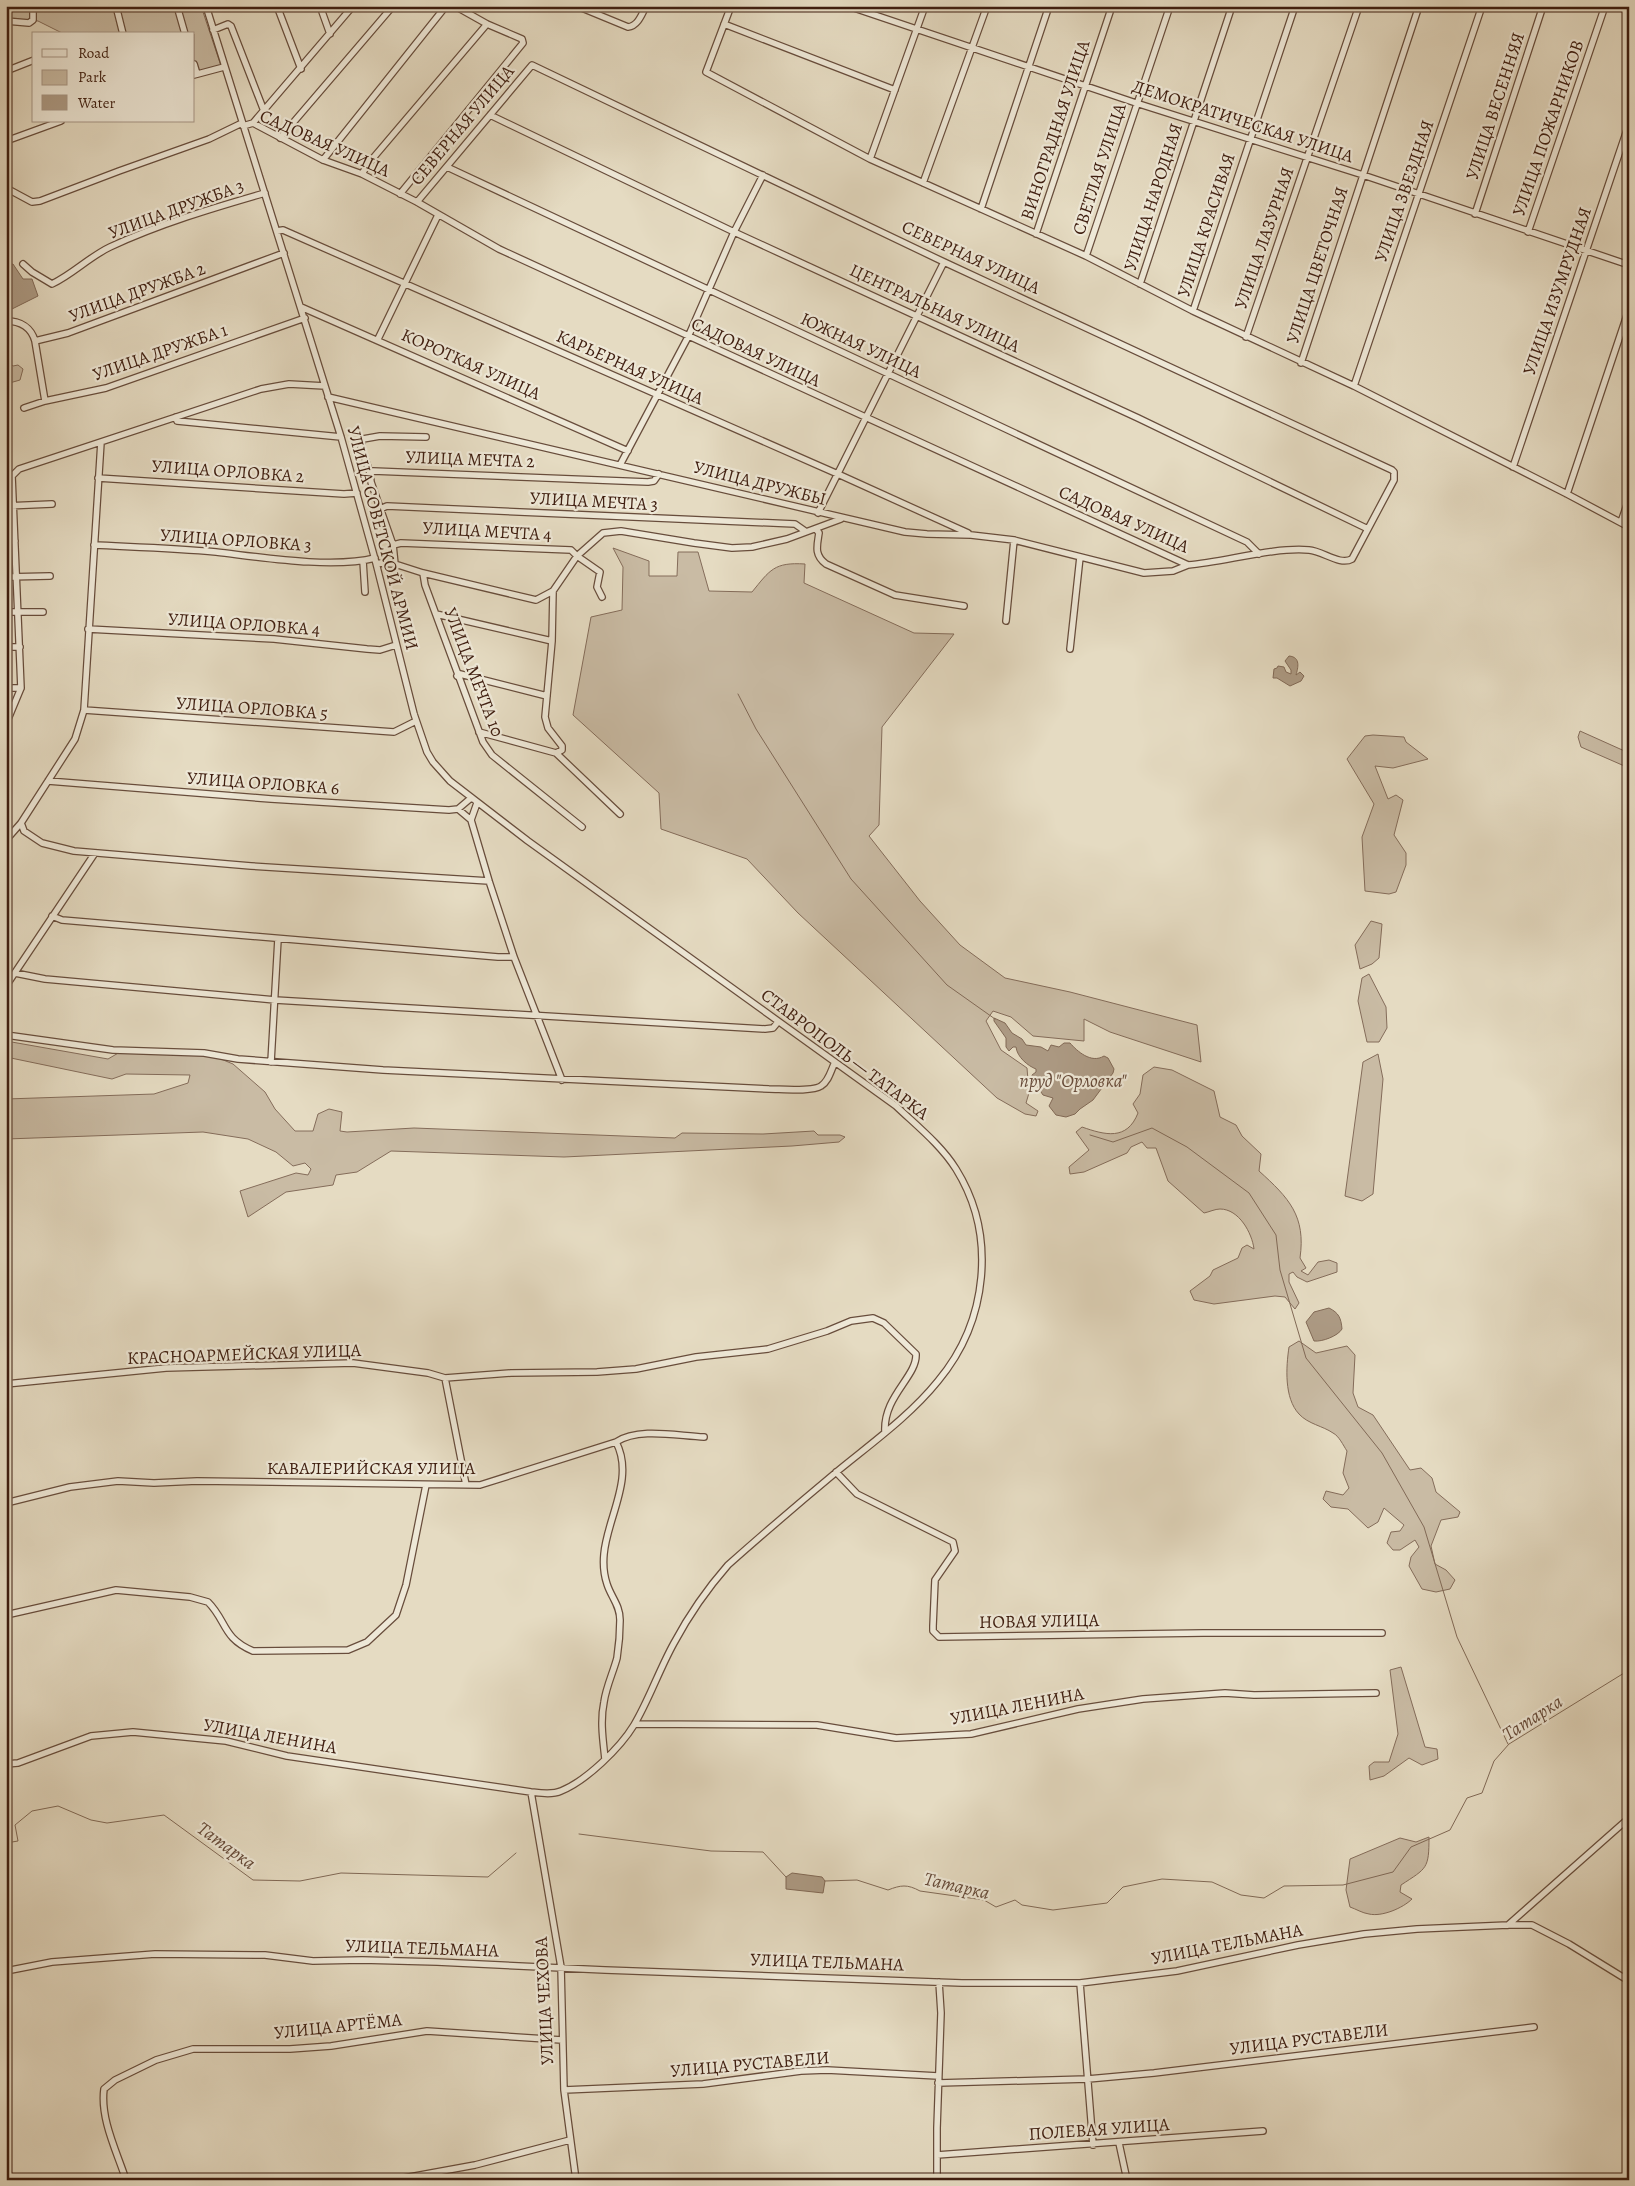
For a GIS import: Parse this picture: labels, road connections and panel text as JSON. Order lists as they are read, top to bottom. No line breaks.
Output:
{"streets":{"street":["УЛИЦА ВЕСЕННЯЯ","ДЕМОКРАТИЧЕСКАЯ УЛИЦА","СЕВЕРНАЯ УЛИЦА","УЛИЦА ПОЖАРНИКОВ","ВИНОГРАДНАЯ УЛИЦА","САДОВАЯ УЛИЦА","СВЕТЛАЯ УЛИЦА","УЛИЦА ЗВЕЗДНАЯ","УЛИЦА НАРОДНАЯ","УЛИЦА ДРУЖБА 3","УЛИЦА КРАСИВАЯ","УЛИЦА ЛАЗУРНАЯ","УЛИЦА ЦВЕТОЧНАЯ","УЛИЦА ИЗУМРУДНАЯ","УЛИЦА ДРУЖБА 2","ЦЕНТРАЛЬНАЯ УЛИЦА","ЮЖНАЯ УЛИЦА","УЛИЦА ДРУЖБА 1","КОРОТКАЯ УЛИЦА","КАРЬЕРНАЯ УЛИЦА","УЛИЦА МЕЧТА 2","УЛИЦА ОРЛОВКА 2","УЛИЦА ДРУЖБЫ","УЛИЦА МЕЧТА 3","УЛИЦА МЕЧТА 4","УЛИЦА СОВЕТСКОЙ АРМИИ","УЛИЦА ОРЛОВКА 3","УЛИЦА ОРЛОВКА 4","УЛИЦА МЕЧТА 10","УЛИЦА ОРЛОВКА 5","УЛИЦА ОРЛОВКА 6","СТАВРОПОЛЬ — ТАТАРКА","КРАСНОАРМЕЙСКАЯ УЛИЦА","КАВАЛЕРИЙСКАЯ УЛИЦА","НОВАЯ УЛИЦА","УЛИЦА ЛЕНИНА","УЛИЦА ТЕЛЬМАНА","УЛИЦА ЧЕХОВА","УЛИЦА АРТЁМА","УЛИЦА РУСТАВЕЛИ","ПОЛЕВАЯ УЛИЦА"]},"crossings":[["УЛИЦА ВЕСЕННЯЯ","ДЕМОКРАТИЧЕСКАЯ УЛИЦА"],["ДЕМОКРАТИЧЕСКАЯ УЛИЦА","УЛИЦА ПОЖАРНИКОВ"],["ДЕМОКРАТИЧЕСКАЯ УЛИЦА","ВИНОГРАДНАЯ УЛИЦА"],["ДЕМОКРАТИЧЕСКАЯ УЛИЦА","СВЕТЛАЯ УЛИЦА"],["ДЕМОКРАТИЧЕСКАЯ УЛИЦА","УЛИЦА ЗВЕЗДНАЯ"],["ДЕМОКРАТИЧЕСКАЯ УЛИЦА","УЛИЦА НАРОДНАЯ"],["ДЕМОКРАТИЧЕСКАЯ УЛИЦА","УЛИЦА КРАСИВАЯ"],["ДЕМОКРАТИЧЕСКАЯ УЛИЦА","УЛИЦА ЛАЗУРНАЯ"],["ДЕМОКРАТИЧЕСКАЯ УЛИЦА","УЛИЦА ЦВЕТОЧНАЯ"],["ДЕМОКРАТИЧЕСКАЯ УЛИЦА","УЛИЦА ИЗУМРУДНАЯ"],["СЕВЕРНАЯ УЛИЦА","САДОВАЯ УЛИЦА"],["СЕВЕРНАЯ УЛИЦА","ЦЕНТРАЛЬНАЯ УЛИЦА"],["СЕВЕРНАЯ УЛИЦА","ЮЖНАЯ УЛИЦА"],["САДОВАЯ УЛИЦА","ЮЖНАЯ УЛИЦА"],["САДОВАЯ УЛИЦА","УЛИЦА ДРУЖБЫ"],["САДОВАЯ УЛИЦА","УЛИЦА СОВЕТСКОЙ АРМИИ"],["УЛИЦА ДРУЖБА 3","УЛИЦА СОВЕТСКОЙ АРМИИ"],["УЛИЦА ДРУЖБА 2","УЛИЦА СОВЕТСКОЙ АРМИИ"],["УЛИЦА ДРУЖБА 1","УЛИЦА СОВЕТСКОЙ АРМИИ"],["КОРОТКАЯ УЛИЦА","УЛИЦА СОВЕТСКОЙ АРМИИ"],["КАРЬЕРНАЯ УЛИЦА","УЛИЦА ДРУЖБЫ"],["КАРЬЕРНАЯ УЛИЦА","УЛИЦА СОВЕТСКОЙ АРМИИ"],["УЛИЦА МЕЧТА 2","УЛИЦА ДРУЖБЫ"],["УЛИЦА ОРЛОВКА 2","УЛИЦА СОВЕТСКОЙ АРМИИ"],["УЛИЦА ДРУЖБЫ","УЛИЦА СОВЕТСКОЙ АРМИИ"],["УЛИЦА СОВЕТСКОЙ АРМИИ","УЛИЦА ОРЛОВКА 3"],["УЛИЦА СОВЕТСКОЙ АРМИИ","УЛИЦА ОРЛОВКА 4"],["УЛИЦА СОВЕТСКОЙ АРМИИ","УЛИЦА ОРЛОВКА 5"],["УЛИЦА СОВЕТСКОЙ АРМИИ","СТАВРОПОЛЬ — ТАТАРКА"],["УЛИЦА ОРЛОВКА 3","УЛИЦА МЕЧТА 10"],["СТАВРОПОЛЬ — ТАТАРКА","КРАСНОАРМЕЙСКАЯ УЛИЦА"],["СТАВРОПОЛЬ — ТАТАРКА","НОВАЯ УЛИЦА"],["СТАВРОПОЛЬ — ТАТАРКА","УЛИЦА ЛЕНИНА"],["НОВАЯ УЛИЦА","УЛИЦА ЛЕНИНА"],["УЛИЦА ЛЕНИНА","УЛИЦА ЧЕХОВА"],["УЛИЦА ТЕЛЬМАНА","УЛИЦА ЧЕХОВА"],["УЛИЦА ЧЕХОВА","УЛИЦА АРТЁМА"],["УЛИЦА ЧЕХОВА","УЛИЦА РУСТАВЕЛИ"]],"water":["пруд \"Орловка\"","Татарка"],"legend":["Road","Park","Water"]}
